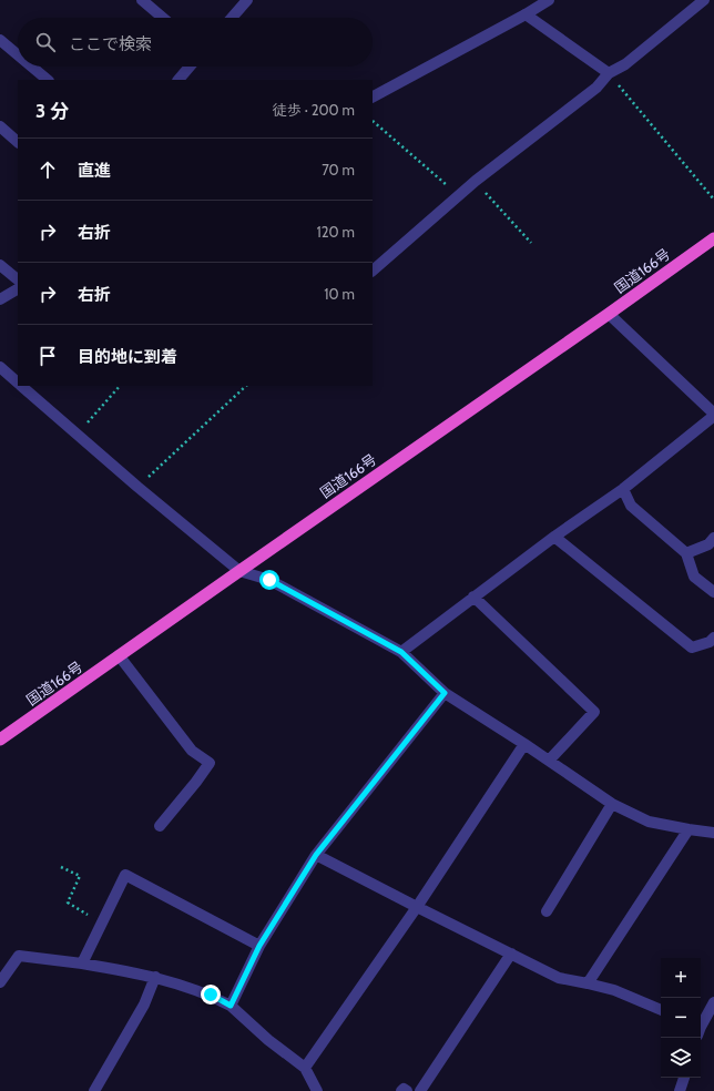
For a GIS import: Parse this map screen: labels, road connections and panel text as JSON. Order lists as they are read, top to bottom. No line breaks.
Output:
{"streets":{"highway":["国道166号"]},"page":{"search":"ここで検索","heading":["3 分","徒歩 · 200 m"],"list":[["直進","70 m"],["右折","120 m"],["右折","10 m"],"目的地に到着"],"map_buttons":["+","−"]}}
